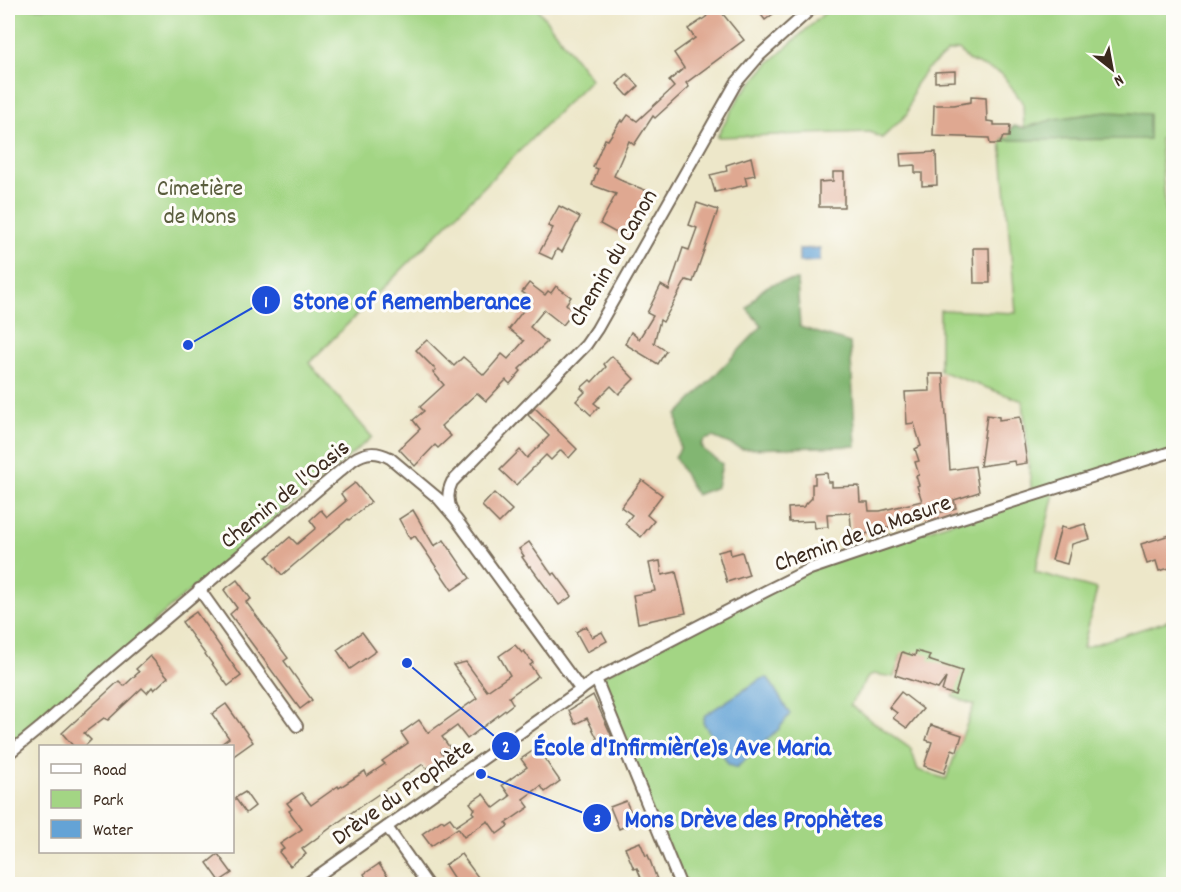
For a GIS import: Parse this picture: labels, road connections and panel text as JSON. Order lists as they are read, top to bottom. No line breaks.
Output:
{"streets":{"street":["Chemin du Canon","Chemin de l'Oasis","Chemin de la Masure","Drève du Prophète"]},"crossings":[["Chemin du Canon","Chemin de l'Oasis"],["Chemin de l'Oasis","Chemin de la Masure"],["Chemin de l'Oasis","Drève du Prophète"],["Chemin de la Masure","Drève du Prophète"]],"parks":["Cimetière de Mons"],"places":["Stone of Rememberance","École d'Infirmièr(e)s Ave Maria","Mons Drève des Prophètes"],"legend":["Road","Park","Water"],"north":"bottom right"}
